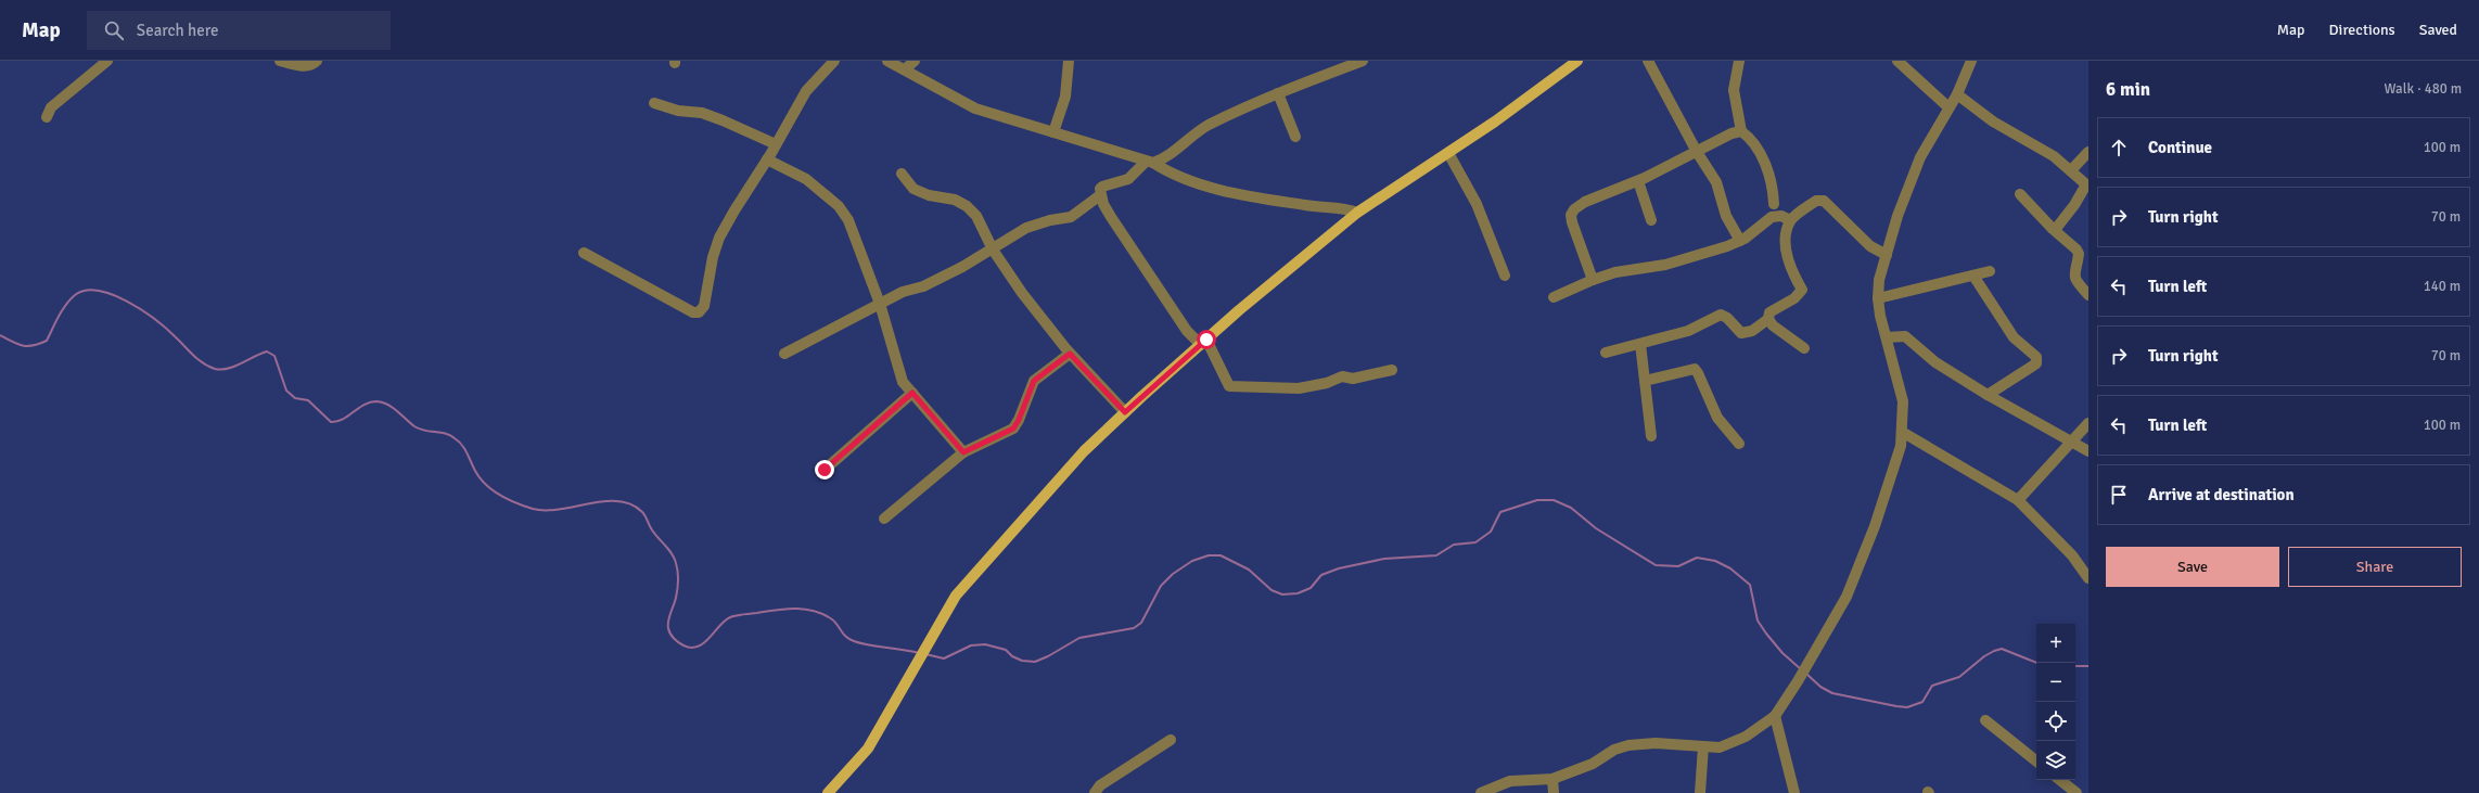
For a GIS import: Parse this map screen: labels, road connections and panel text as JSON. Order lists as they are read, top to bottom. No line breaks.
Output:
{"page":{"header":"Map","search":"Search here","nav":["Map","Directions","Saved"],"heading":["6 min","Walk · 480 m"],"list":[["Continue","100 m"],["Turn right","70 m"],["Turn left","140 m"],["Turn right","70 m"],["Turn left","100 m"],"Arrive at destination"],"buttons":["Save","Share"],"map_buttons":["+","−"]}}
